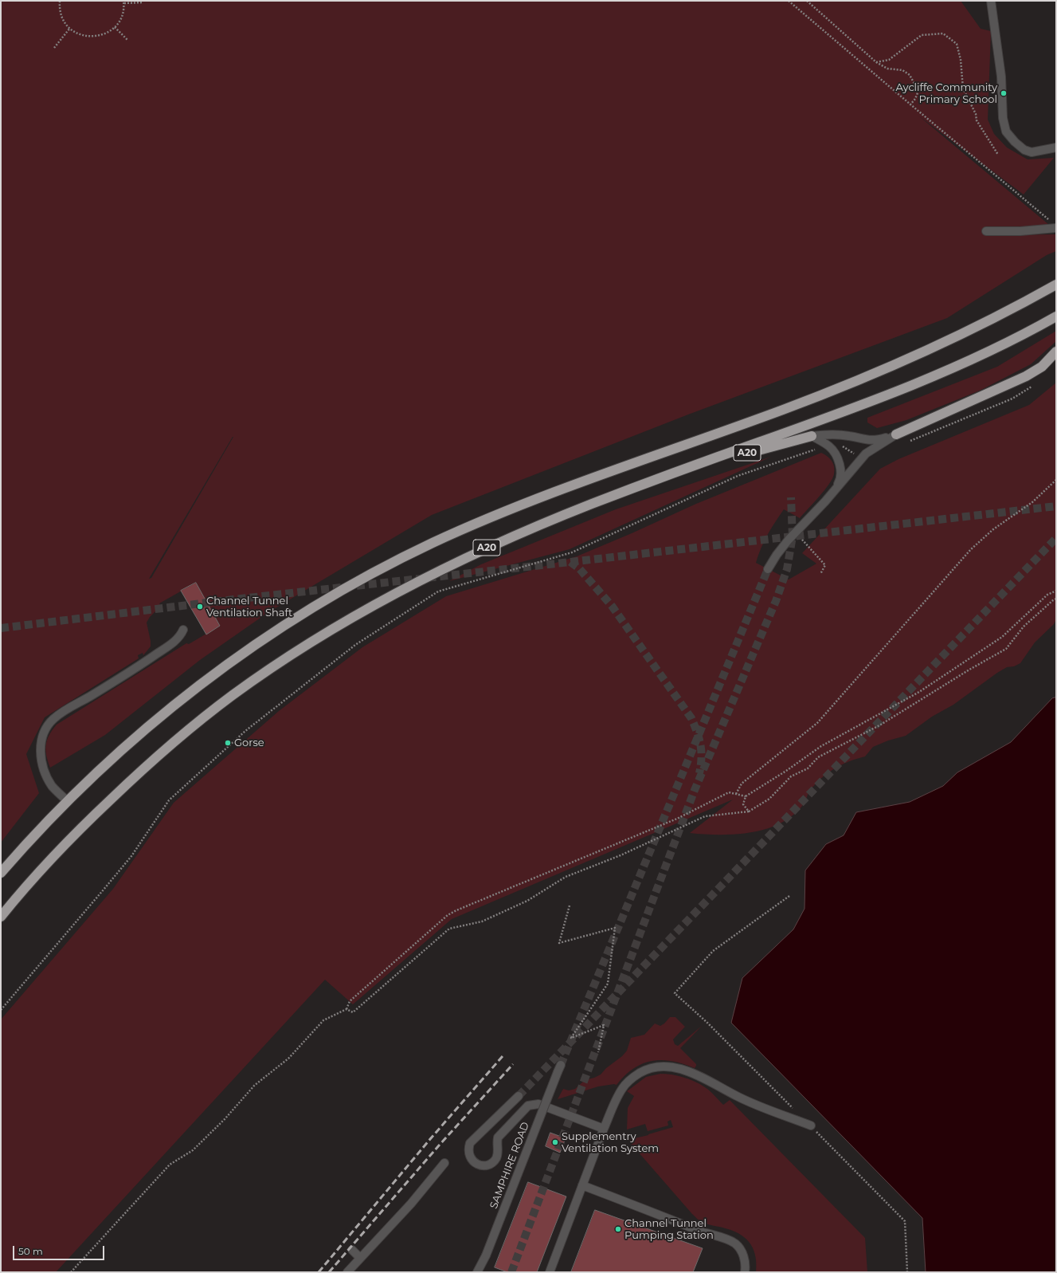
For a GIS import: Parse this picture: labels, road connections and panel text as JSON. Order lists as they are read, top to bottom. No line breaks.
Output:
{"streets":{"highway":["A20"],"lane":["SAMPHIRE ROAD"]},"places":["Aycliffe Community Primary School","Channel Tunnel Ventilation Shaft","Gorse","Supplementry Ventilation System","Channel Tunnel Pumping Station"],"scale_bar":"50 m"}
